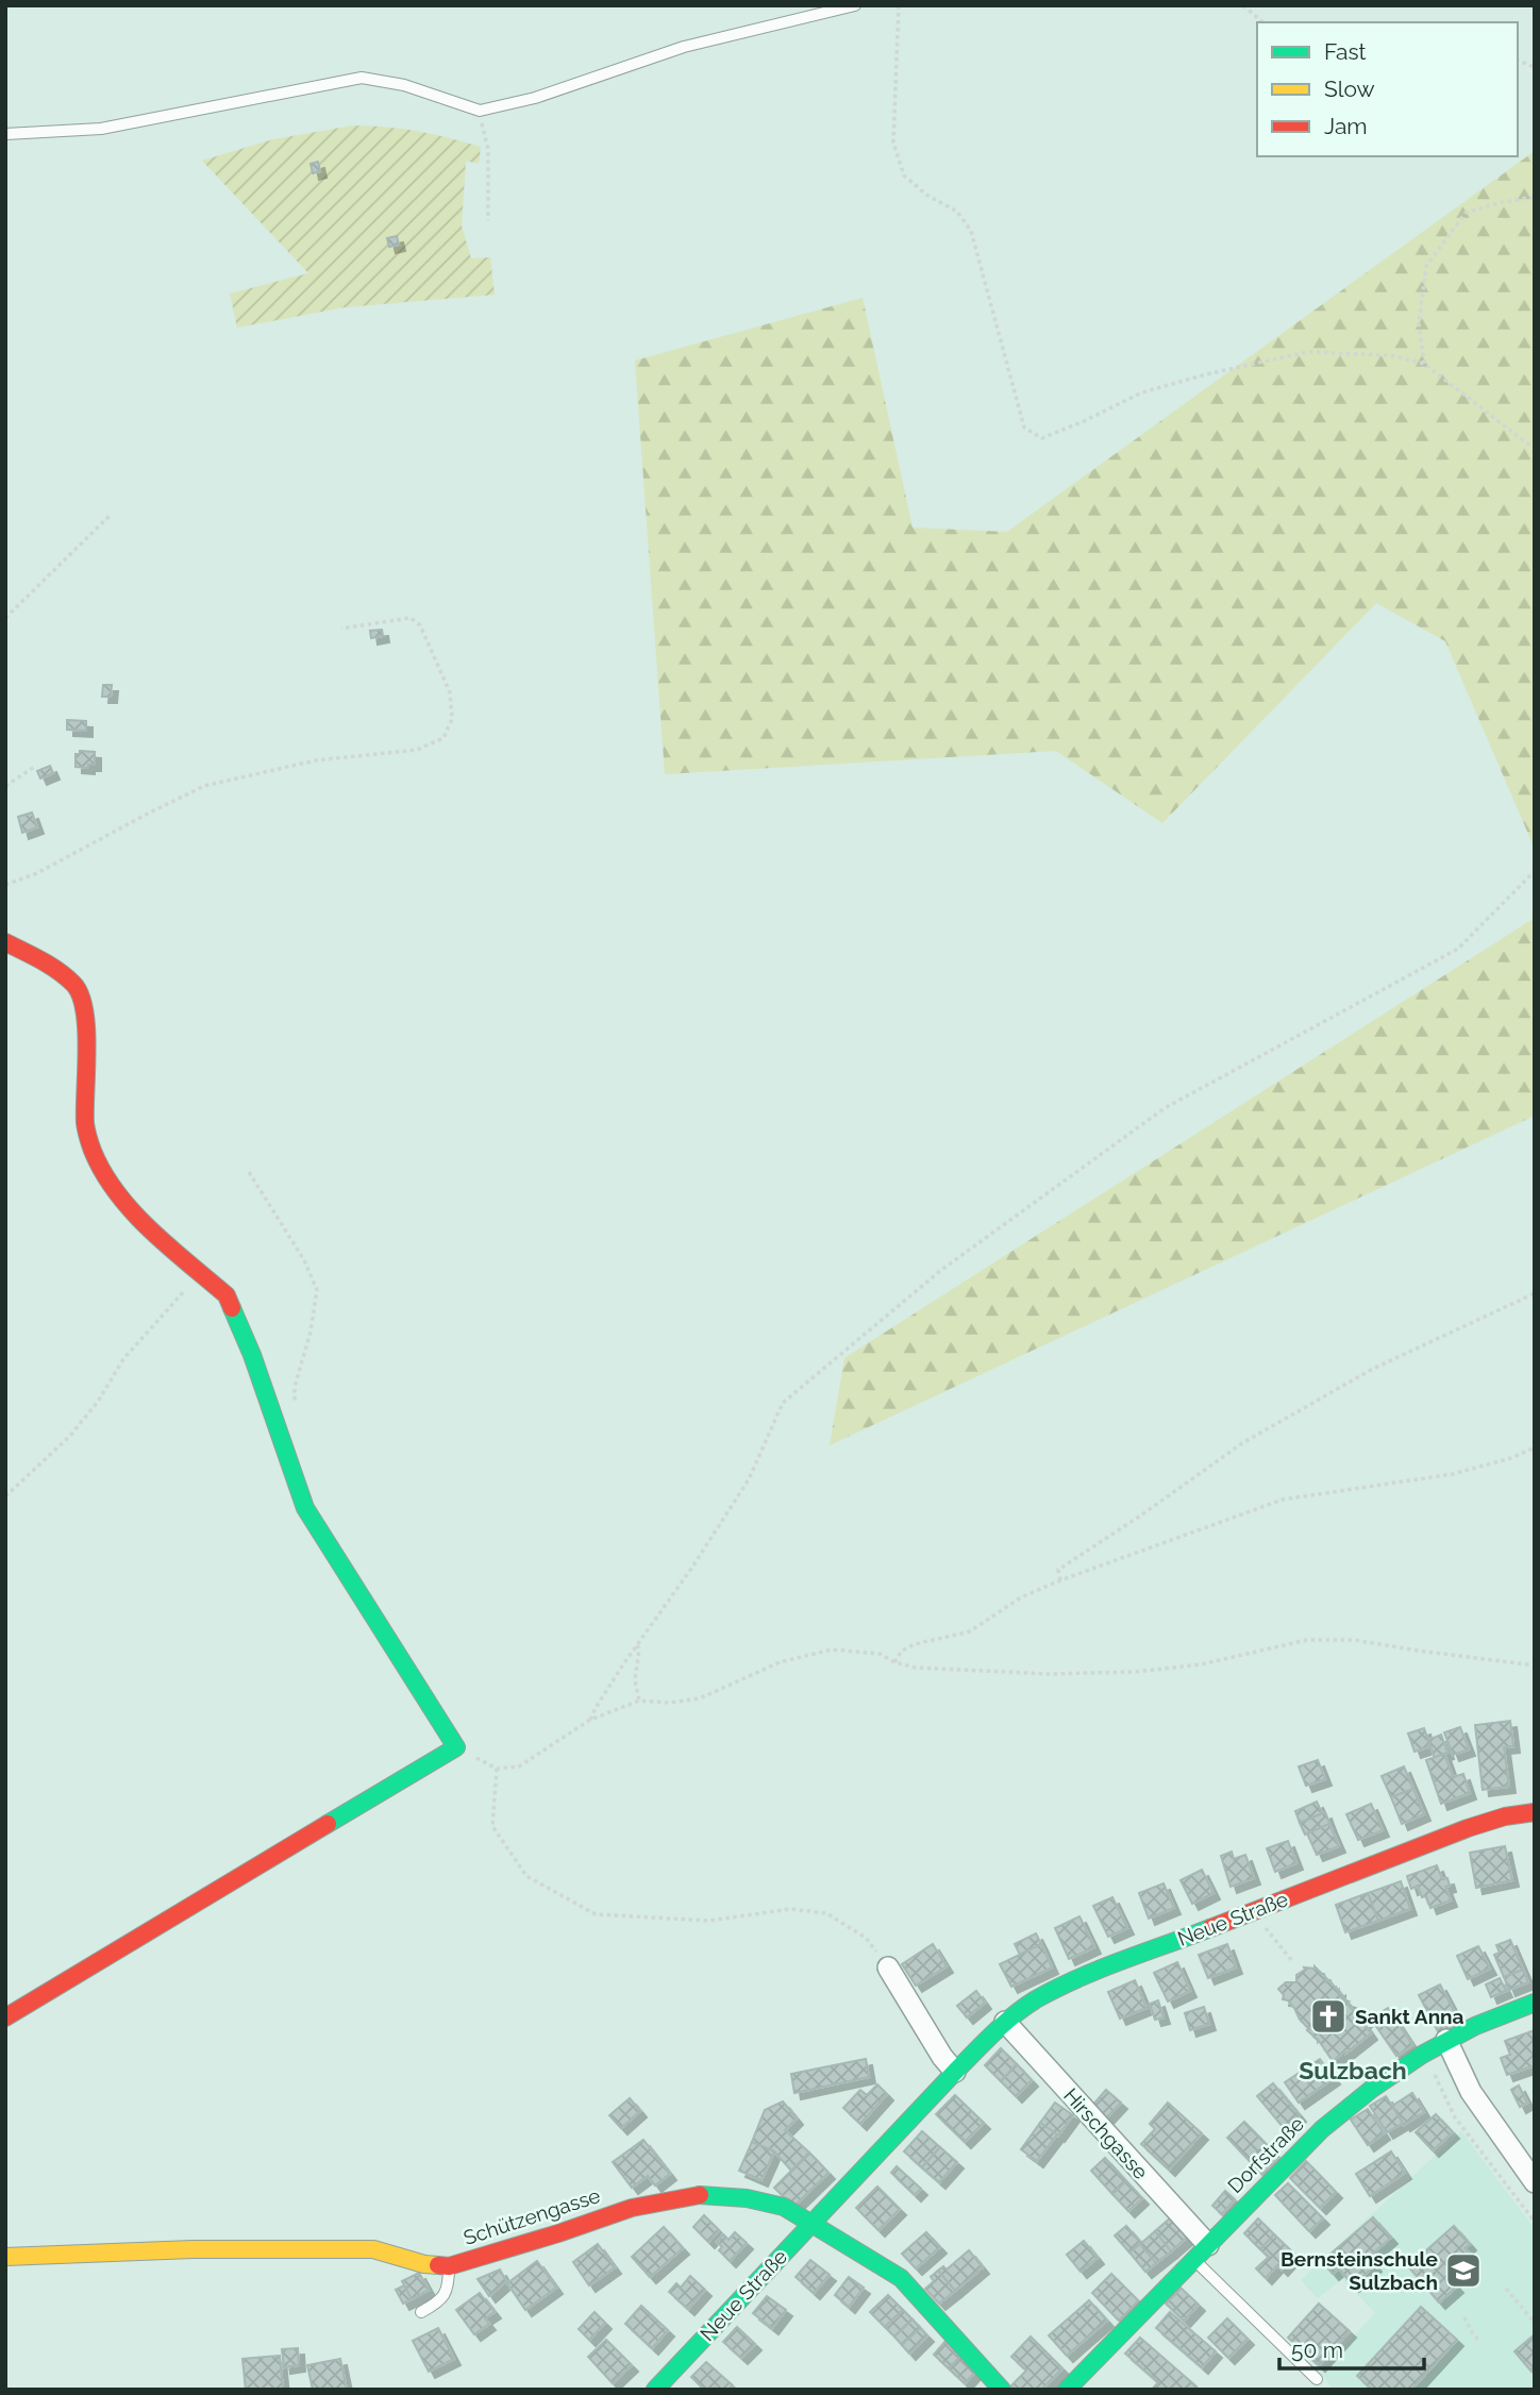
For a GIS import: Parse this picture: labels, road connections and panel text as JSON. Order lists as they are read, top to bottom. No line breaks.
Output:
{"streets":{"street":["Neue Straße","Hirschgasse","Dorfstraße","Schützengasse"]},"crossings":[["Neue Straße","Hirschgasse"],["Neue Straße","Schützengasse"],["Hirschgasse","Dorfstraße"]],"districts":["Sulzbach"],"places":{"church":["Sankt Anna"],"school or university":["Bernsteinschule Sulzbach"]},"legend":["Fast","Slow","Jam"],"scale_bar":"50 m"}
